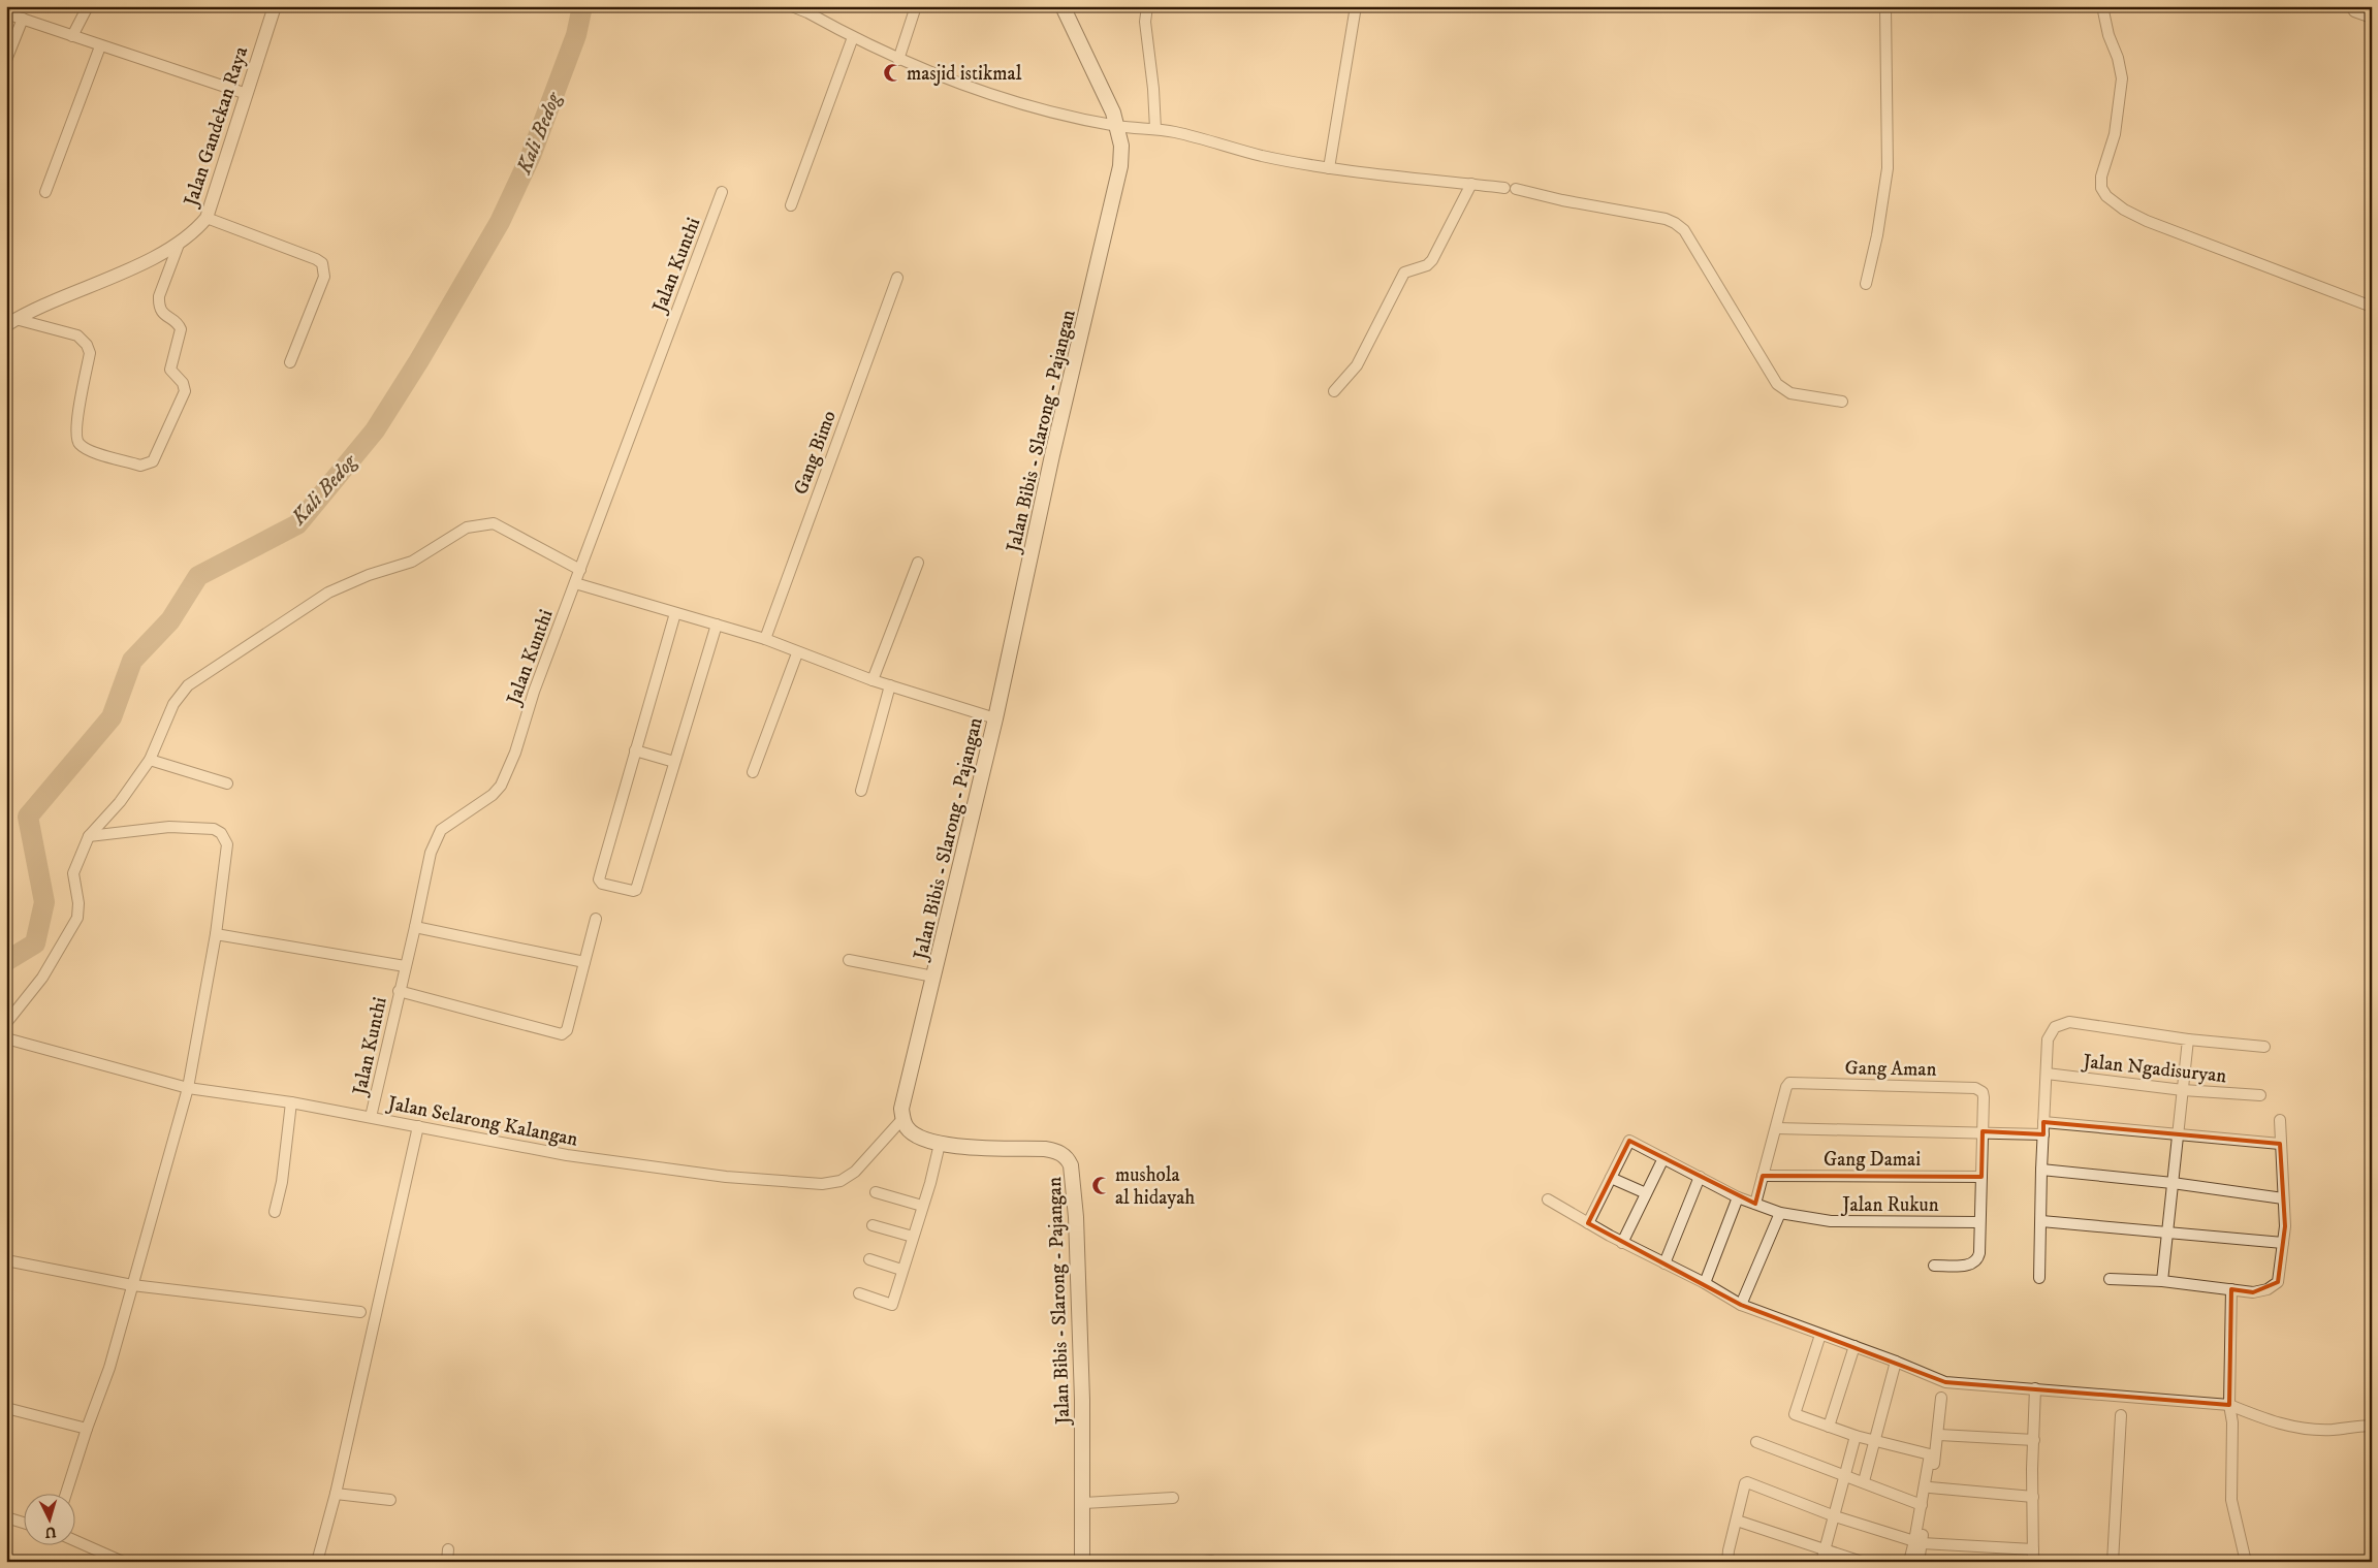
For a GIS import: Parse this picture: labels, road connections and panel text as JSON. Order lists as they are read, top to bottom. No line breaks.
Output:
{"streets":{"main road":["Jalan Bibis - Slarong - Pajangan"],"street":["Jalan Gandekan Raya","Jalan Kunthi","Gang Bimo","Gang Aman","Jalan Ngadisuryan","Jalan Selarong Kalangan","Gang Damai","Jalan Rukun"]},"crossings":[["Jalan Kunthi","Jalan Selarong Kalangan"],["Jalan Bibis - Slarong - Pajangan","Jalan Selarong Kalangan"]],"water":["Kali Bedog"],"places":{"mosque":["masjid istikmal","mushola al hidayah"]},"north":"bottom"}
